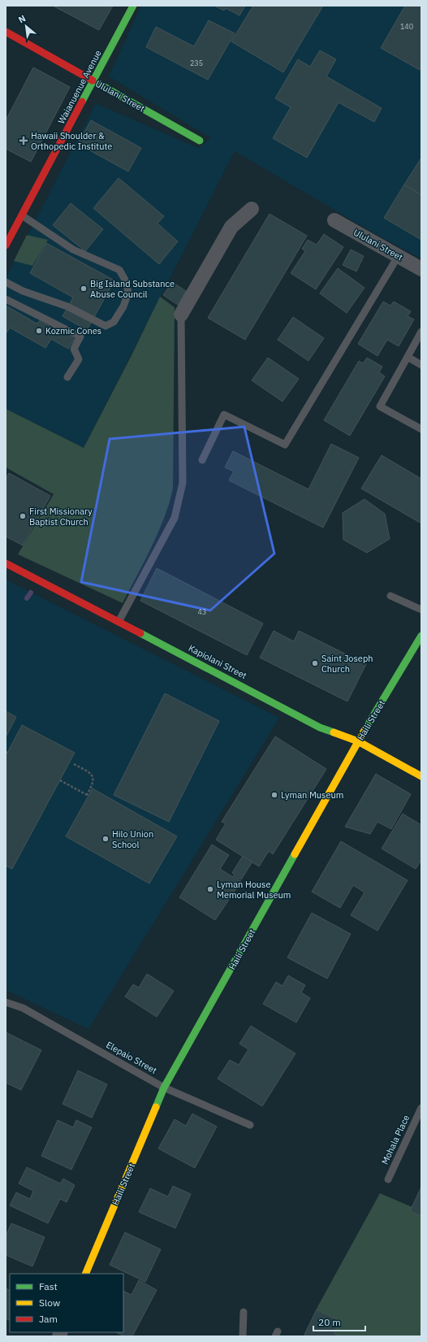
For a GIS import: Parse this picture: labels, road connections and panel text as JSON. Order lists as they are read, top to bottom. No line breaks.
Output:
{"streets":{"street":["Waianuenue Avenue","Ululani Street","Kapiolani Street","Haili Street"],"lane":["Elepaio Street","Mohala Place"]},"crossings":[["Waianuenue Avenue","Ululani Street"],["Kapiolani Street","Haili Street"],["Haili Street","Elepaio Street"]],"places":{"health":["Hawaii Shoulder & Orthopedic Institute"],"other":["Big Island Substance Abuse Council","Kozmic Cones","First Missionary Baptist Church","Saint Joseph Church","Lyman Museum","Hilo Union School","Lyman House Memorial Museum"]},"house_numbers":["140","235","43"],"legend":["Fast","Slow","Jam"],"scale_bar":"20 m","north":"top left"}
